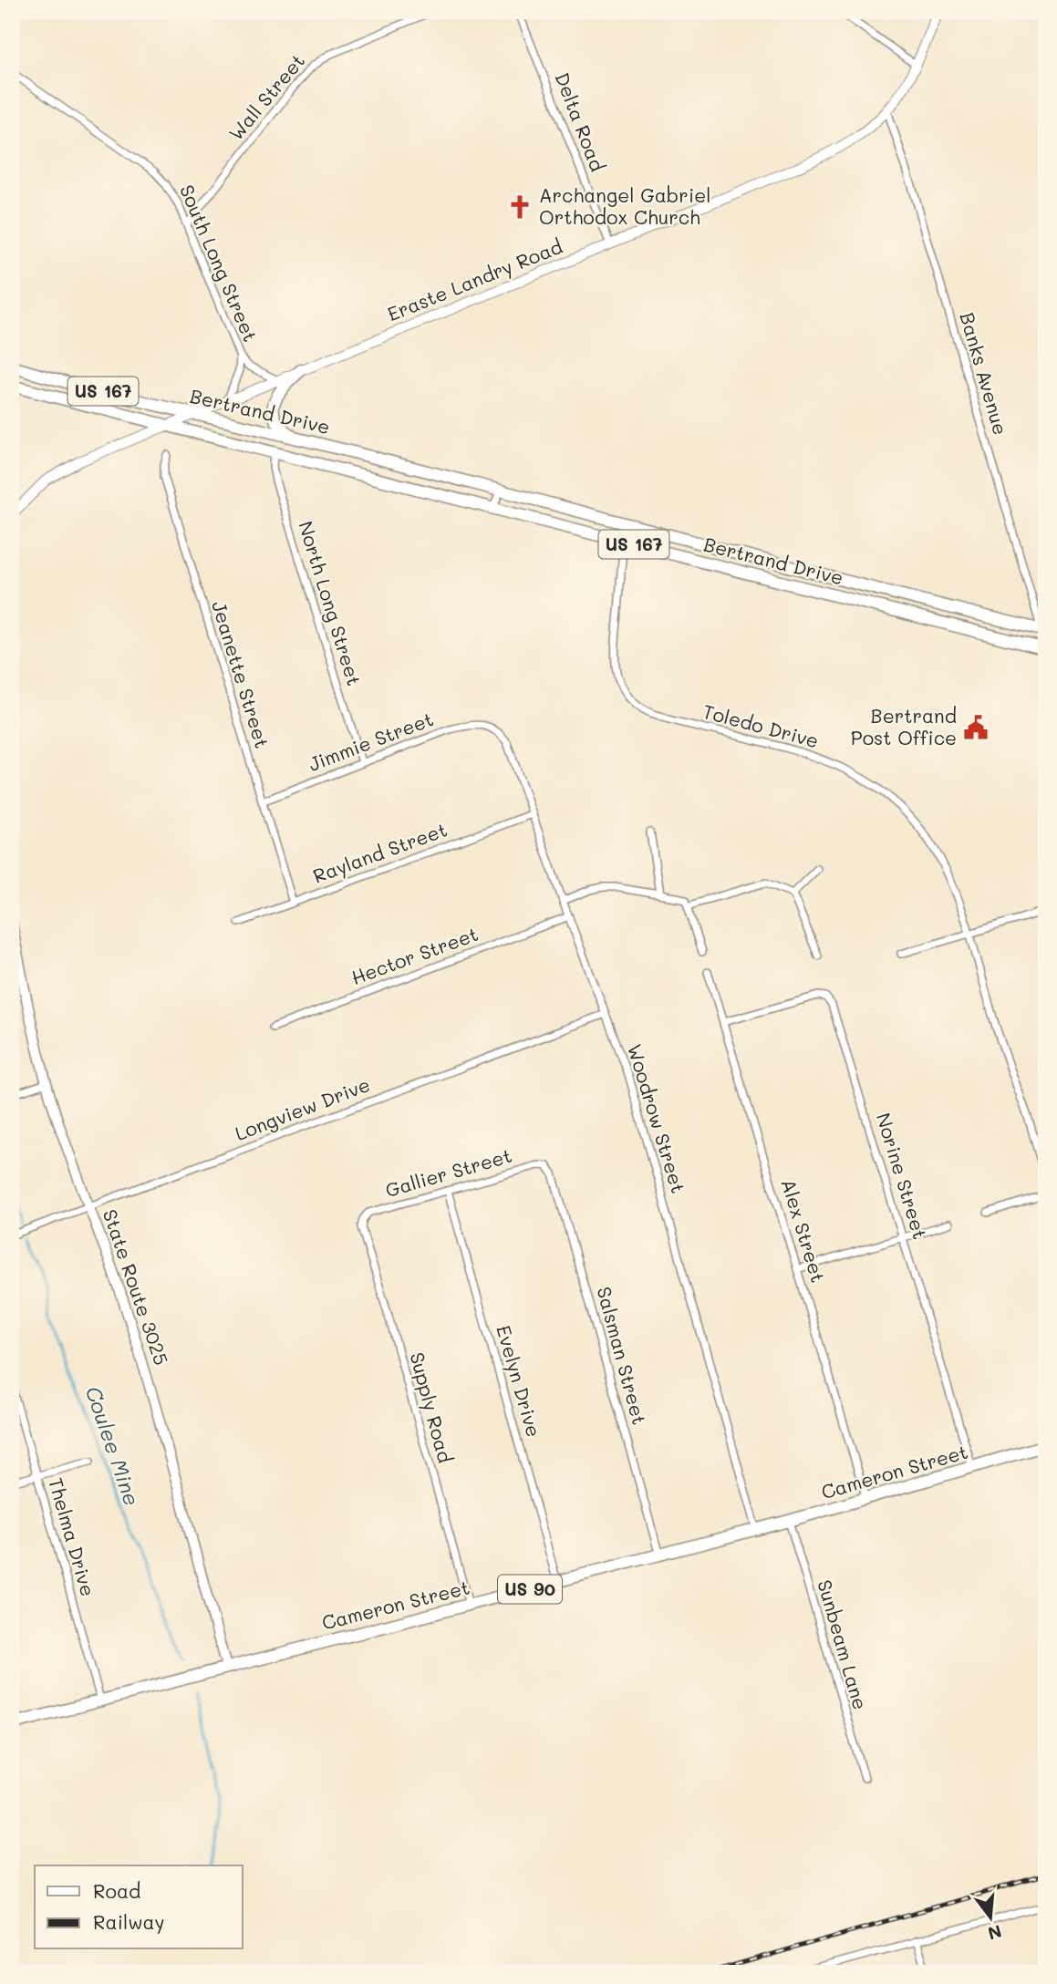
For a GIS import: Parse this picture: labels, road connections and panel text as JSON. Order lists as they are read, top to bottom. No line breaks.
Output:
{"streets":{"main road":["US 167","Bertrand Drive","State Route 3025","Cameron Street","US 90"],"street":["Wall Street","Delta Road","South Long Street","Eraste Landry Road","Banks Avenue","North Long Street","Jeanette Street","Toledo Drive","Jimmie Street","Rayland Street","Hector Street","Longview Drive","Woodrow Street","Gallier Street","Norine Street","Alex Street","Salsman Street","Evelyn Drive","Supply Road","Thelma Drive","Sunbeam Lane"]},"crossings":[["Wall Street","South Long Street"],["Delta Road","Eraste Landry Road"],["South Long Street","Eraste Landry Road"],["Eraste Landry Road","Banks Avenue"],["Eraste Landry Road","Bertrand Drive"],["Banks Avenue","Bertrand Drive"],["Bertrand Drive","North Long Street"],["Bertrand Drive","Toledo Drive"],["North Long Street","Jimmie Street"],["Jeanette Street","Jimmie Street"],["Jeanette Street","Rayland Street"],["Jimmie Street","Woodrow Street"],["Rayland Street","Woodrow Street"],["Hector Street","Woodrow Street"],["Longview Drive","Woodrow Street"],["Longview Drive","State Route 3025"],["Woodrow Street","Cameron Street"],["Gallier Street","Salsman Street"],["Gallier Street","Evelyn Drive"],["Gallier Street","Supply Road"],["Norine Street","Alex Street"],["Norine Street","Cameron Street"],["Alex Street","Cameron Street"],["State Route 3025","Cameron Street"],["Salsman Street","Cameron Street"],["Evelyn Drive","Cameron Street"],["Supply Road","Cameron Street"],["Cameron Street","Thelma Drive"],["Cameron Street","Sunbeam Lane"]],"water":["Coulee Mine"],"places":{"church":["Archangel Gabriel Orthodox Church"],"public building":["Bertrand Post Office"]},"legend":["Road","Railway"],"north":"bottom"}
